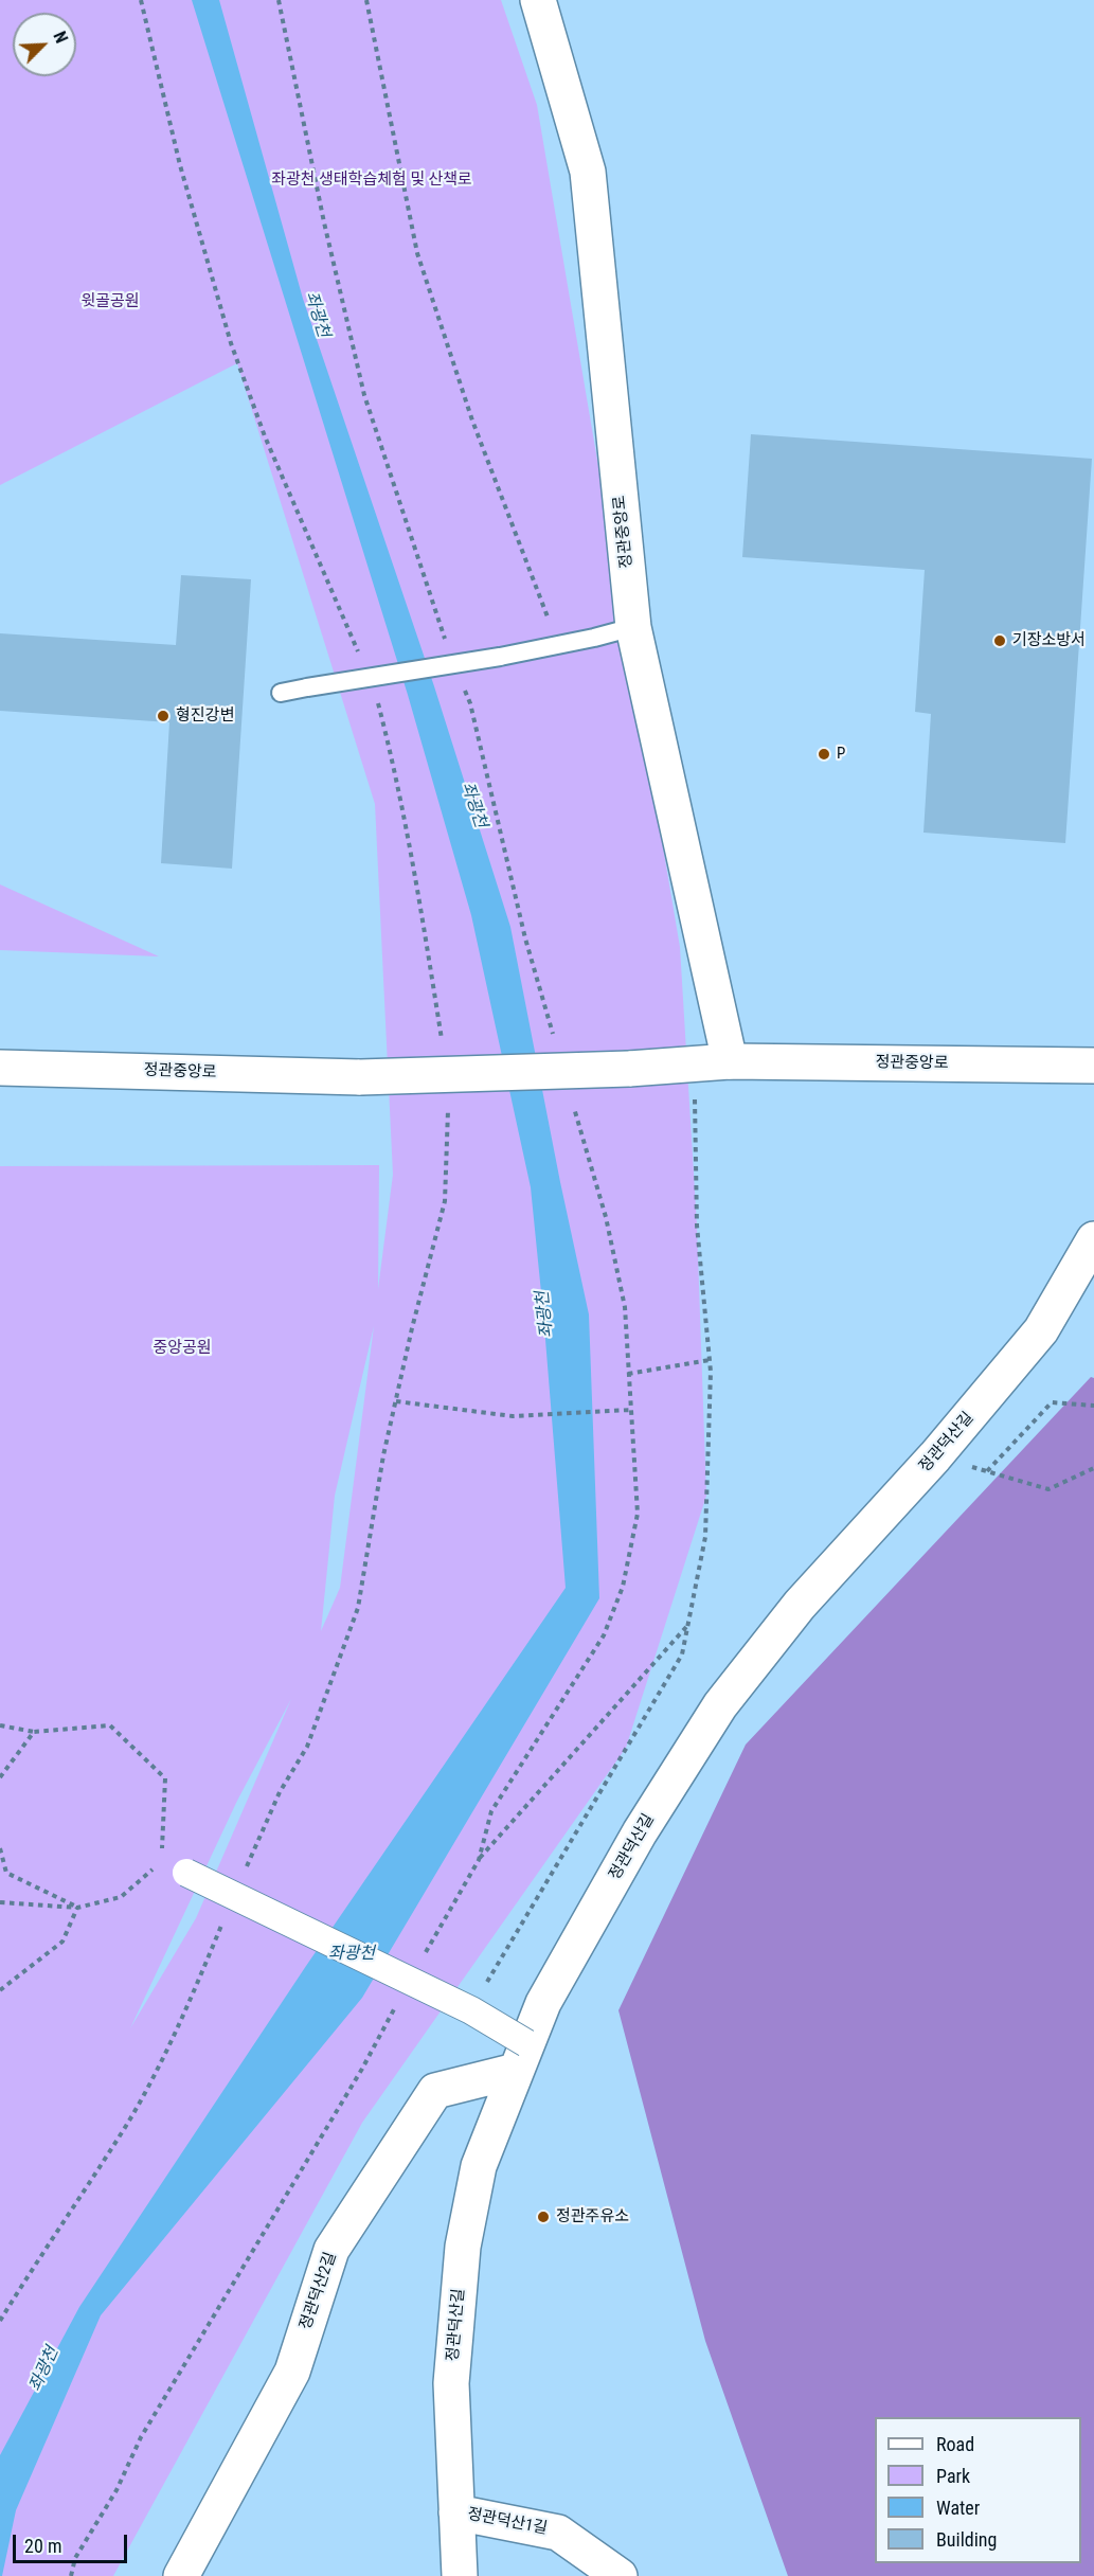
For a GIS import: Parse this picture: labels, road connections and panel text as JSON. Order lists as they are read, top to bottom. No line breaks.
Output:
{"streets":{"street":["정관중앙로","정관덕산길","정관덕산2길","정관덕산1길"]},"crossings":[["정관덕산길","정관덕산2길"],["정관덕산길","정관덕산1길"]],"water":["좌광천"],"parks":["좌광천 생태학습체험 및 산책로","윗골공원","중앙공원"],"places":["기장소방서","형진강변","P","정관주유소"],"legend":["Road","Park","Water","Building"],"scale_bar":"20 m","north":"top right"}
